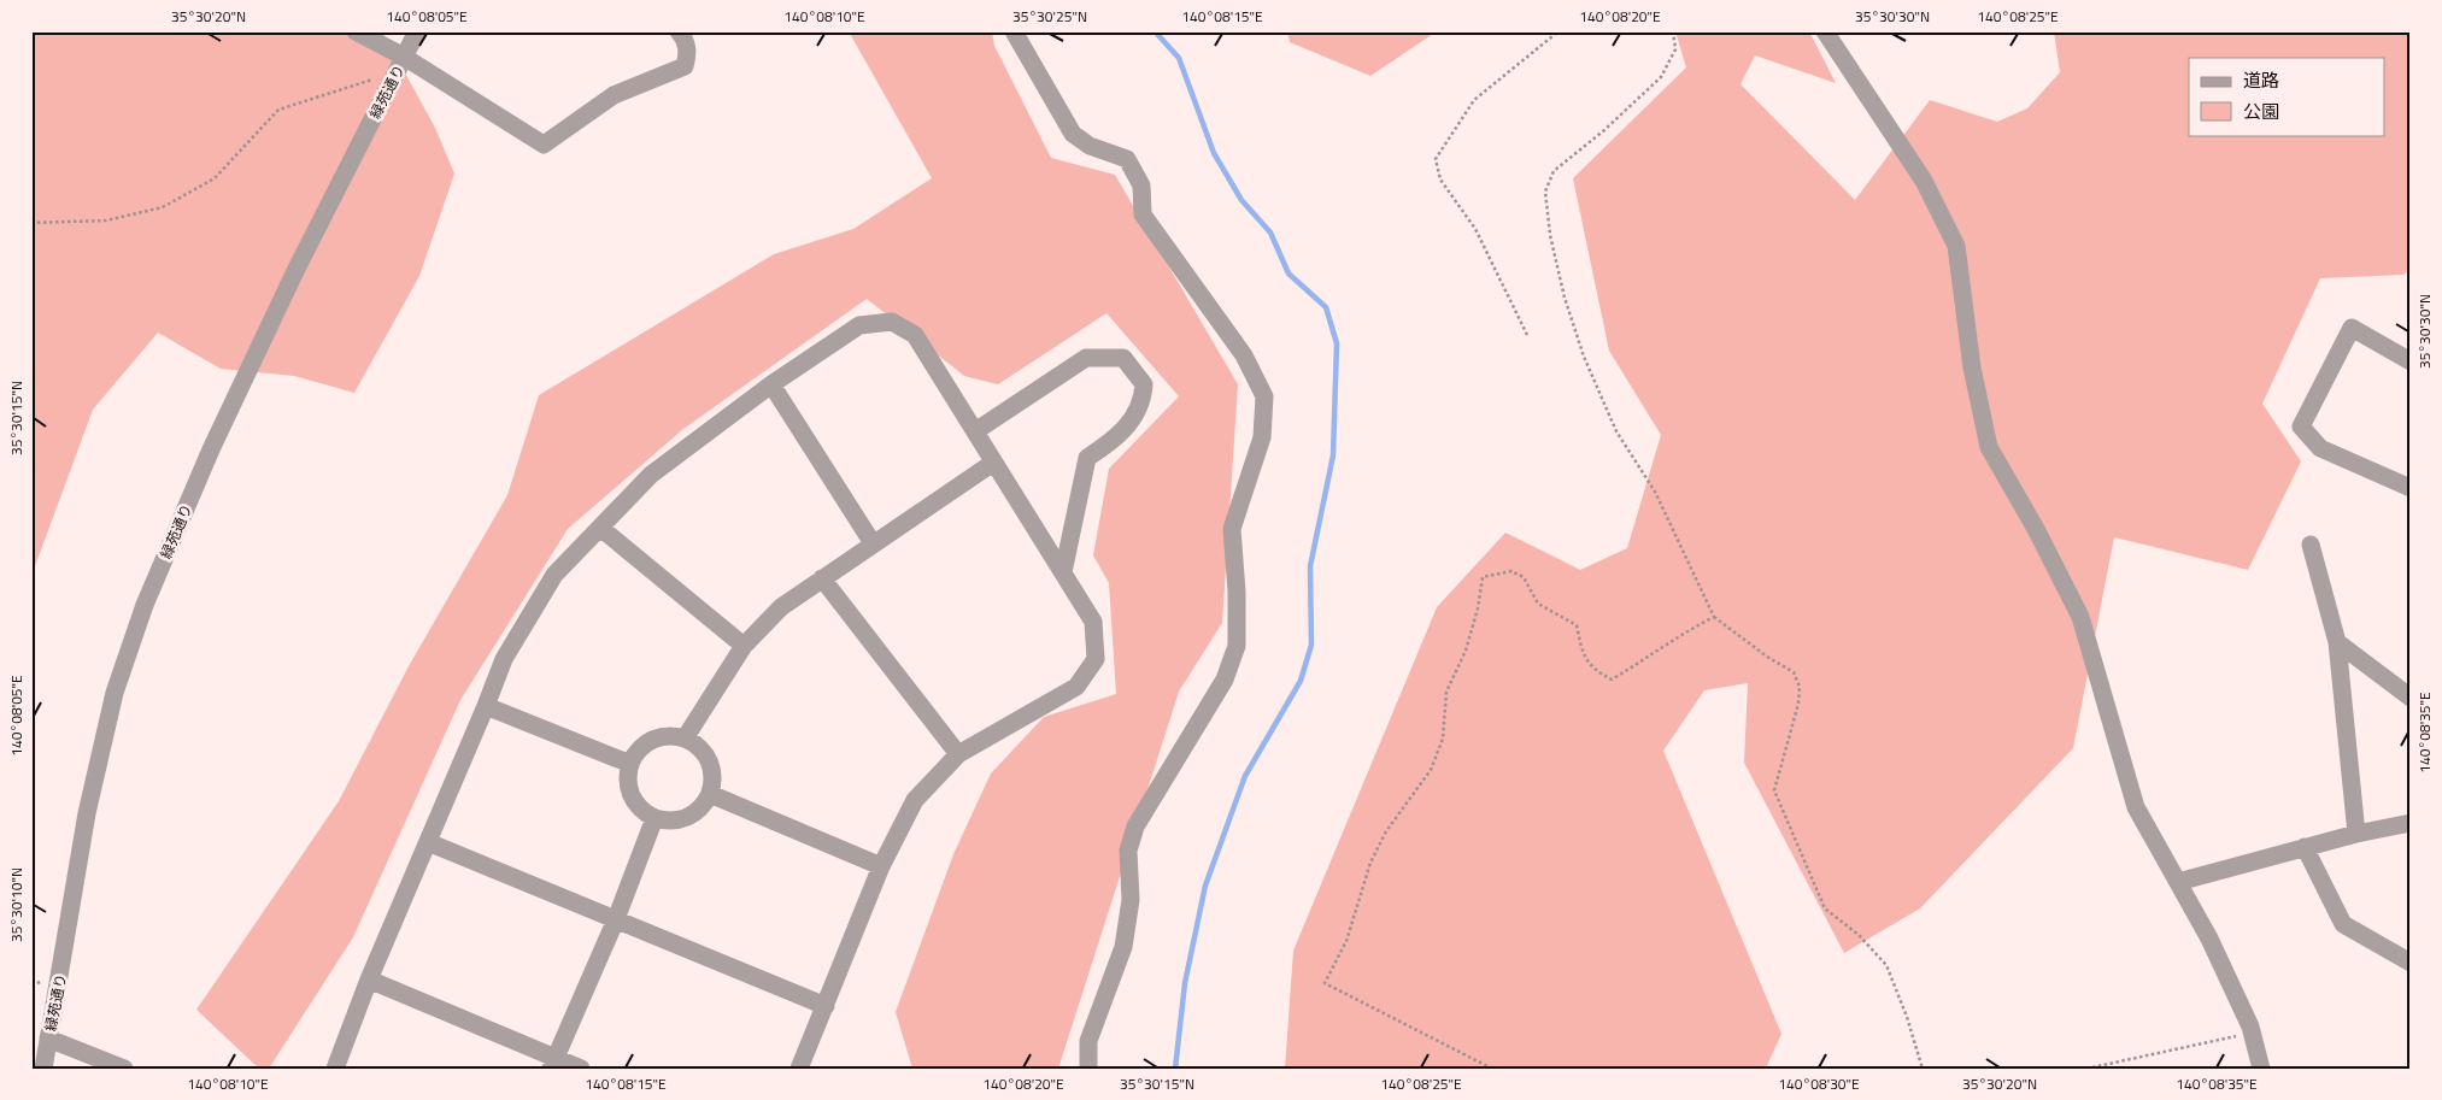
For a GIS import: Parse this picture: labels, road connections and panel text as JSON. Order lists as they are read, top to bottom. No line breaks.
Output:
{"streets":{"street":["緑苑通り"]},"legend":["道路","公園"],"coordinates":["35°30'20\"N","140°08'05\"E","140°08'10\"E","35°30'25\"N","140°08'15\"E","140°08'20\"E","35°30'30\"N","140°08'25\"E","35°30'15\"N","140°08'35\"E","35°30'10\"N","140°08'30\"E"]}
